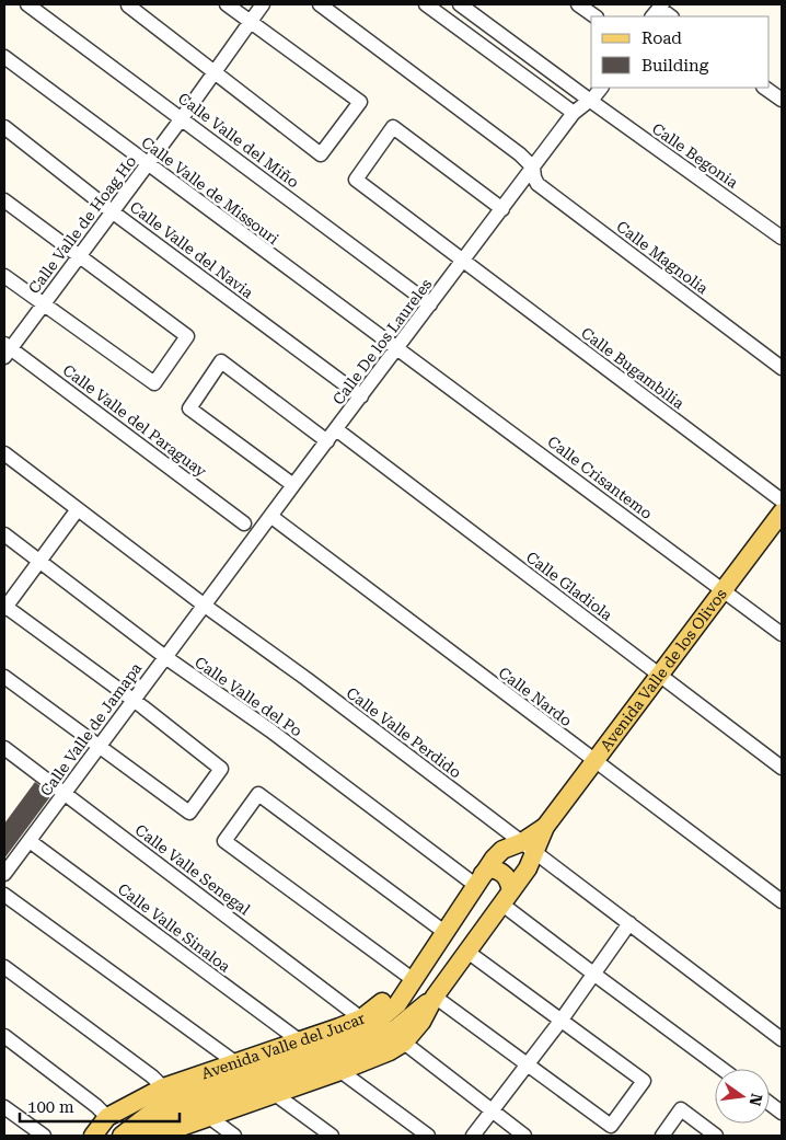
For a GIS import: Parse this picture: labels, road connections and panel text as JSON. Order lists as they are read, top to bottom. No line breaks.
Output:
{"streets":{"main road":["Avenida Valle de los Olivos","Avenida Valle del Jucar"],"street":["Calle Valle del Miño","Calle Begonia","Calle Valle de Missouri","Calle Valle de Hoag Ho","Calle Valle del Navia","Calle Magnolia","Calle De los Laureles","Calle Bugambilia","Calle Valle del Paraguay","Calle Crisantemo","Calle Gladiola","Calle Valle del Po","Calle Nardo","Calle Valle de Jamapa","Calle Valle Perdido","Calle Valle Senegal","Calle Valle Sinaloa"]},"crossings":[["Calle Valle del Miño","Calle Valle de Hoag Ho"],["Calle Valle del Miño","Calle De los Laureles"],["Calle Begonia","Calle De los Laureles"],["Calle Valle de Missouri","Calle Valle de Hoag Ho"],["Calle Valle de Missouri","Calle De los Laureles"],["Calle Valle de Missouri","Calle Crisantemo"],["Calle Valle de Hoag Ho","Calle Valle del Navia"],["Calle Valle de Hoag Ho","Calle Valle del Paraguay"],["Calle Valle del Navia","Calle De los Laureles"],["Calle Magnolia","Calle De los Laureles"],["Calle De los Laureles","Calle Bugambilia"],["Calle De los Laureles","Calle Crisantemo"],["Calle De los Laureles","Calle Gladiola"],["Calle De los Laureles","Calle Nardo"],["Calle De los Laureles","Calle Valle de Jamapa"],["Calle De los Laureles","Calle Valle Perdido"],["Calle Crisantemo","Avenida Valle de los Olivos"],["Calle Gladiola","Avenida Valle de los Olivos"],["Avenida Valle de los Olivos","Calle Nardo"],["Avenida Valle de los Olivos","Calle Valle Perdido"],["Avenida Valle de los Olivos","Avenida Valle del Jucar"],["Calle Valle del Po","Calle Valle de Jamapa"],["Calle Valle del Po","Avenida Valle del Jucar"],["Calle Valle de Jamapa","Calle Valle Perdido"],["Calle Valle de Jamapa","Calle Valle Senegal"],["Calle Valle de Jamapa","Calle Valle Sinaloa"],["Calle Valle Perdido","Avenida Valle del Jucar"],["Calle Valle Senegal","Avenida Valle del Jucar"],["Calle Valle Sinaloa","Avenida Valle del Jucar"]],"legend":["Road","Building"],"scale_bar":"100 m","north":"right"}
